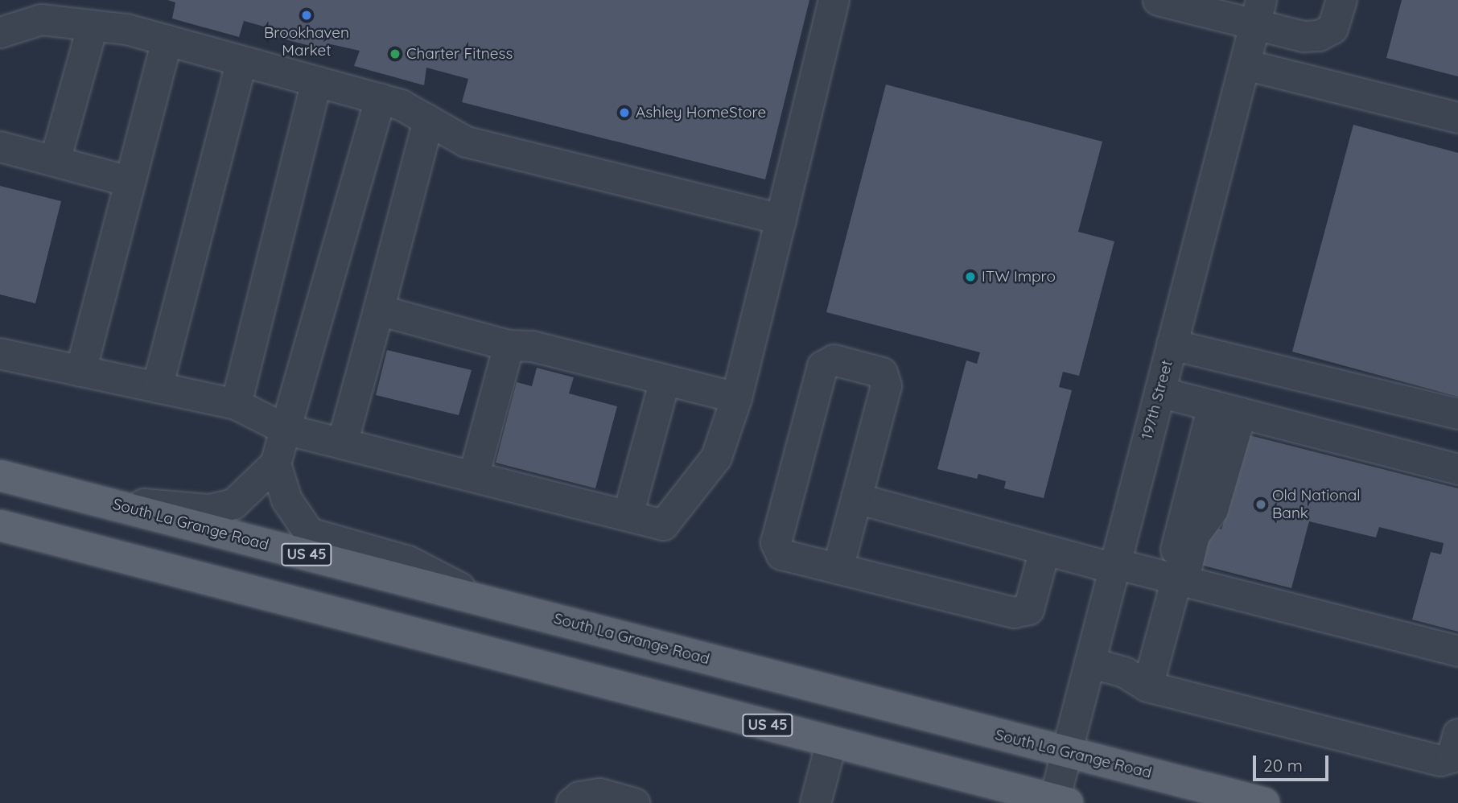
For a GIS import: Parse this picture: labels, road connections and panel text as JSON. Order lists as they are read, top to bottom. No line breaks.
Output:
{"streets":{"main road":["South La Grange Road","US 45"],"street":["197th Street"]},"crossings":[["197th Street","South La Grange Road"],["197th Street","US 45"]],"places":["Brookhaven Market","Charter Fitness","Ashley HomeStore","ITW Impro","Old National Bank"],"scale_bar":"20 m"}
